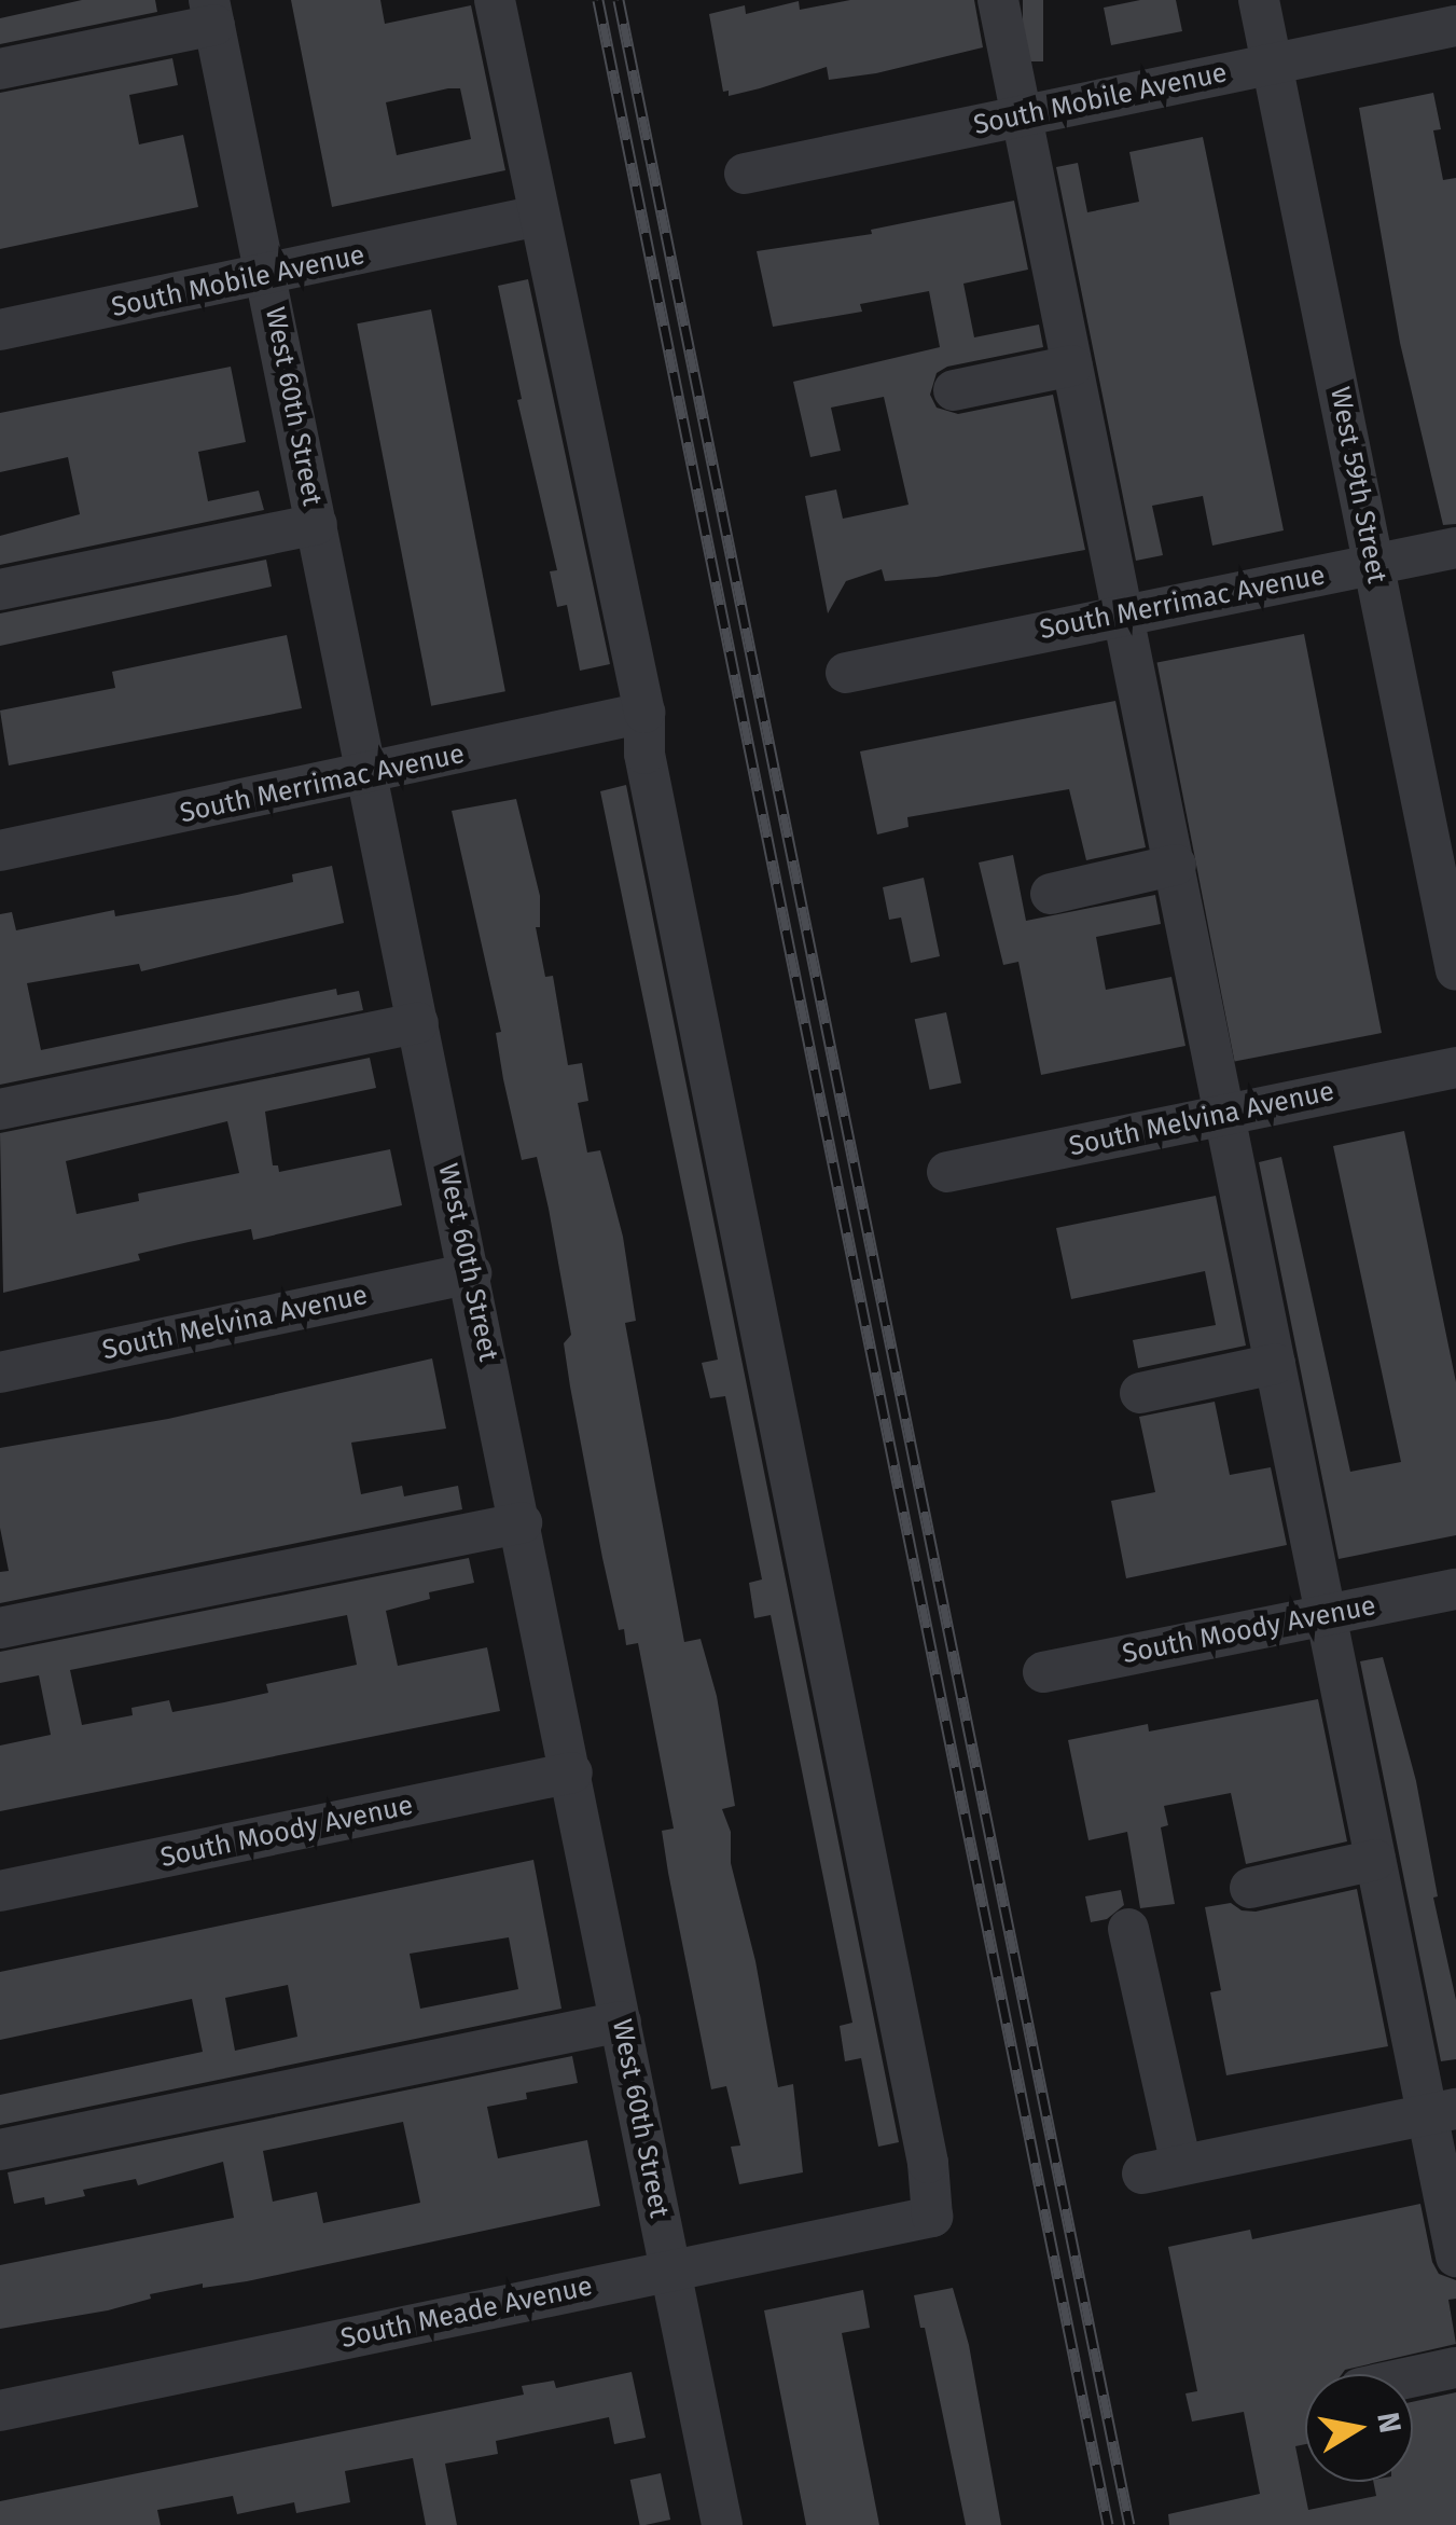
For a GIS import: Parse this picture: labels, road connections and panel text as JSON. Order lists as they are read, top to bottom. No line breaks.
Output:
{"streets":{"street":["South Mobile Avenue","West 60th Street","West 59th Street","South Merrimac Avenue","South Melvina Avenue","South Moody Avenue","South Meade Avenue"]},"crossings":[["South Mobile Avenue","West 60th Street"],["South Mobile Avenue","West 59th Street"],["West 60th Street","South Merrimac Avenue"],["West 60th Street","South Melvina Avenue"],["West 60th Street","South Moody Avenue"],["West 60th Street","South Meade Avenue"],["West 59th Street","South Merrimac Avenue"],["South Merrimac Avenue","South Meade Avenue"]],"north":"right"}
